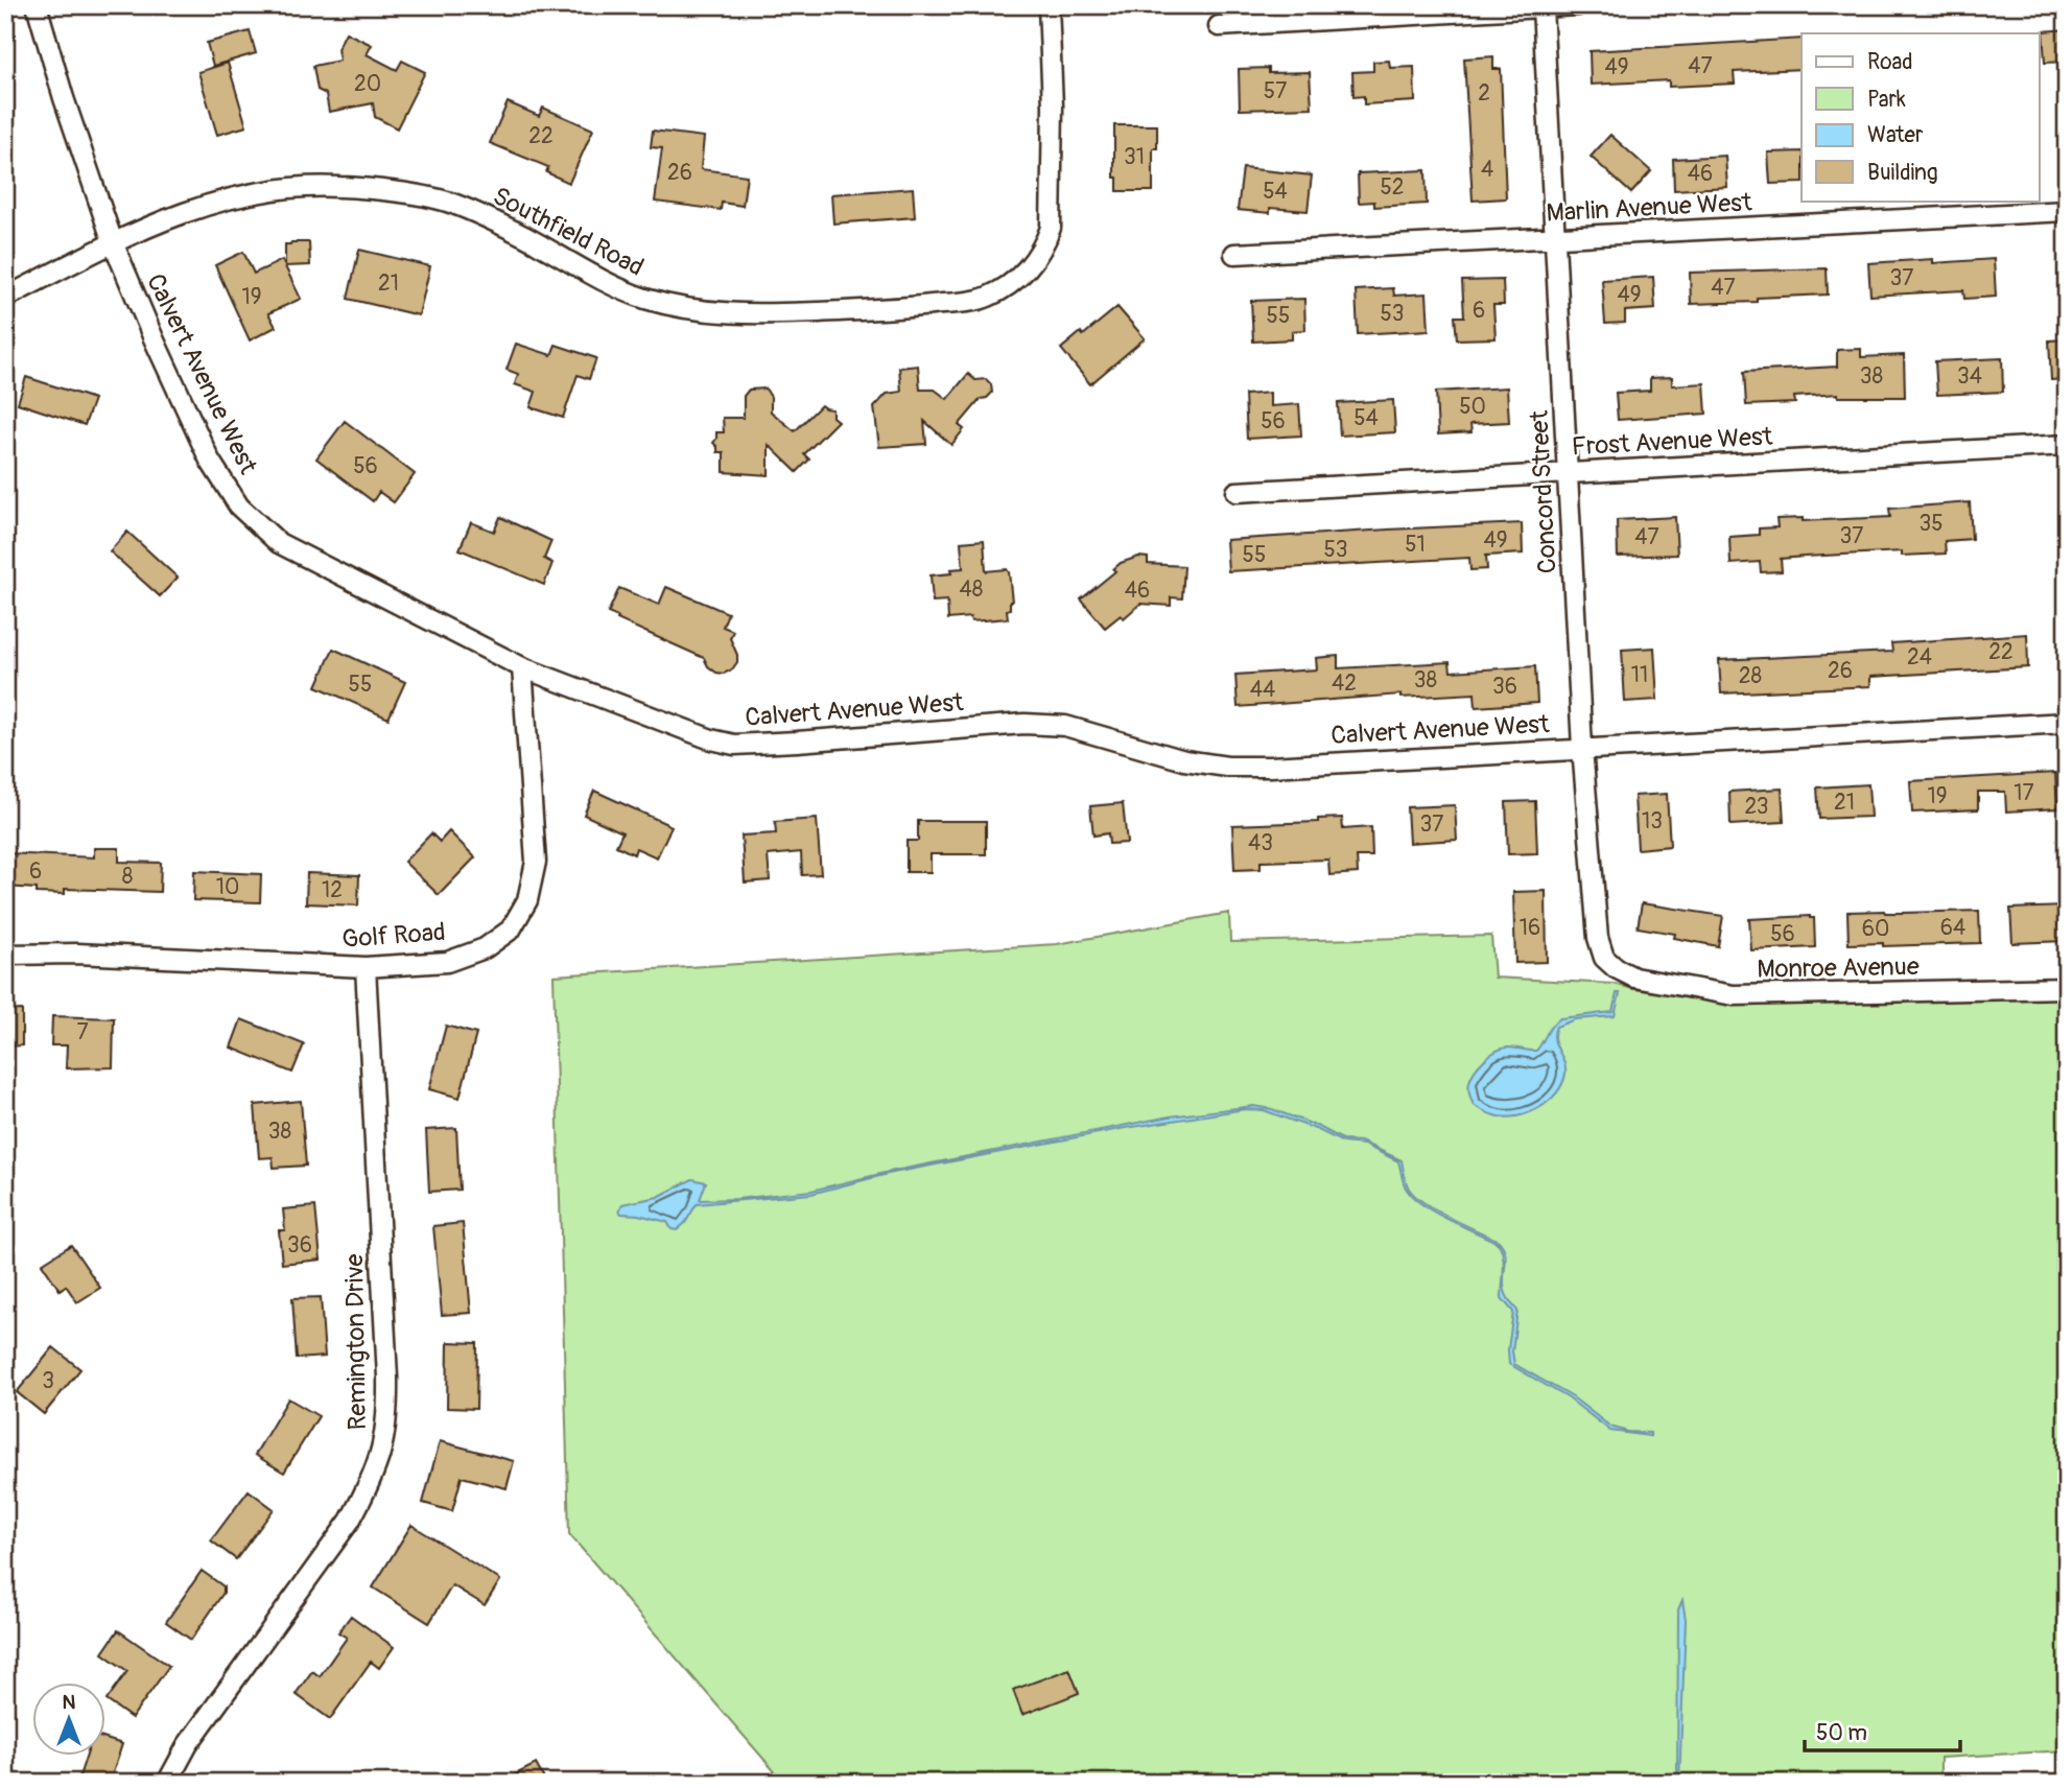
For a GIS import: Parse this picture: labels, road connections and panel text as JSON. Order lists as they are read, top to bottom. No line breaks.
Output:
{"streets":{"street":["Marlin Avenue West","Southfield Road","Calvert Avenue West","Frost Avenue West","Concord Street","Golf Road","Monroe Avenue","Remington Drive"]},"crossings":[["Marlin Avenue West","Concord Street"],["Southfield Road","Calvert Avenue West"],["Calvert Avenue West","Concord Street"],["Calvert Avenue West","Golf Road"],["Frost Avenue West","Concord Street"],["Concord Street","Monroe Avenue"],["Golf Road","Remington Drive"]],"house_numbers":["47","49","20","57","2","22","31","4","26","46","52","54","37","21","47","49","19","6","53","55","38","34","50","54","56","56","35","37","47","49","51","53","55","48","46","22","24","26","11","28","38","42","55","36","44","17","19","21","23","13","37","43","6","8","10","12","16","64","60","56","7","38","36","3"],"legend":["Road","Park","Water","Building"],"scale_bar":"50 m","north":"top"}
